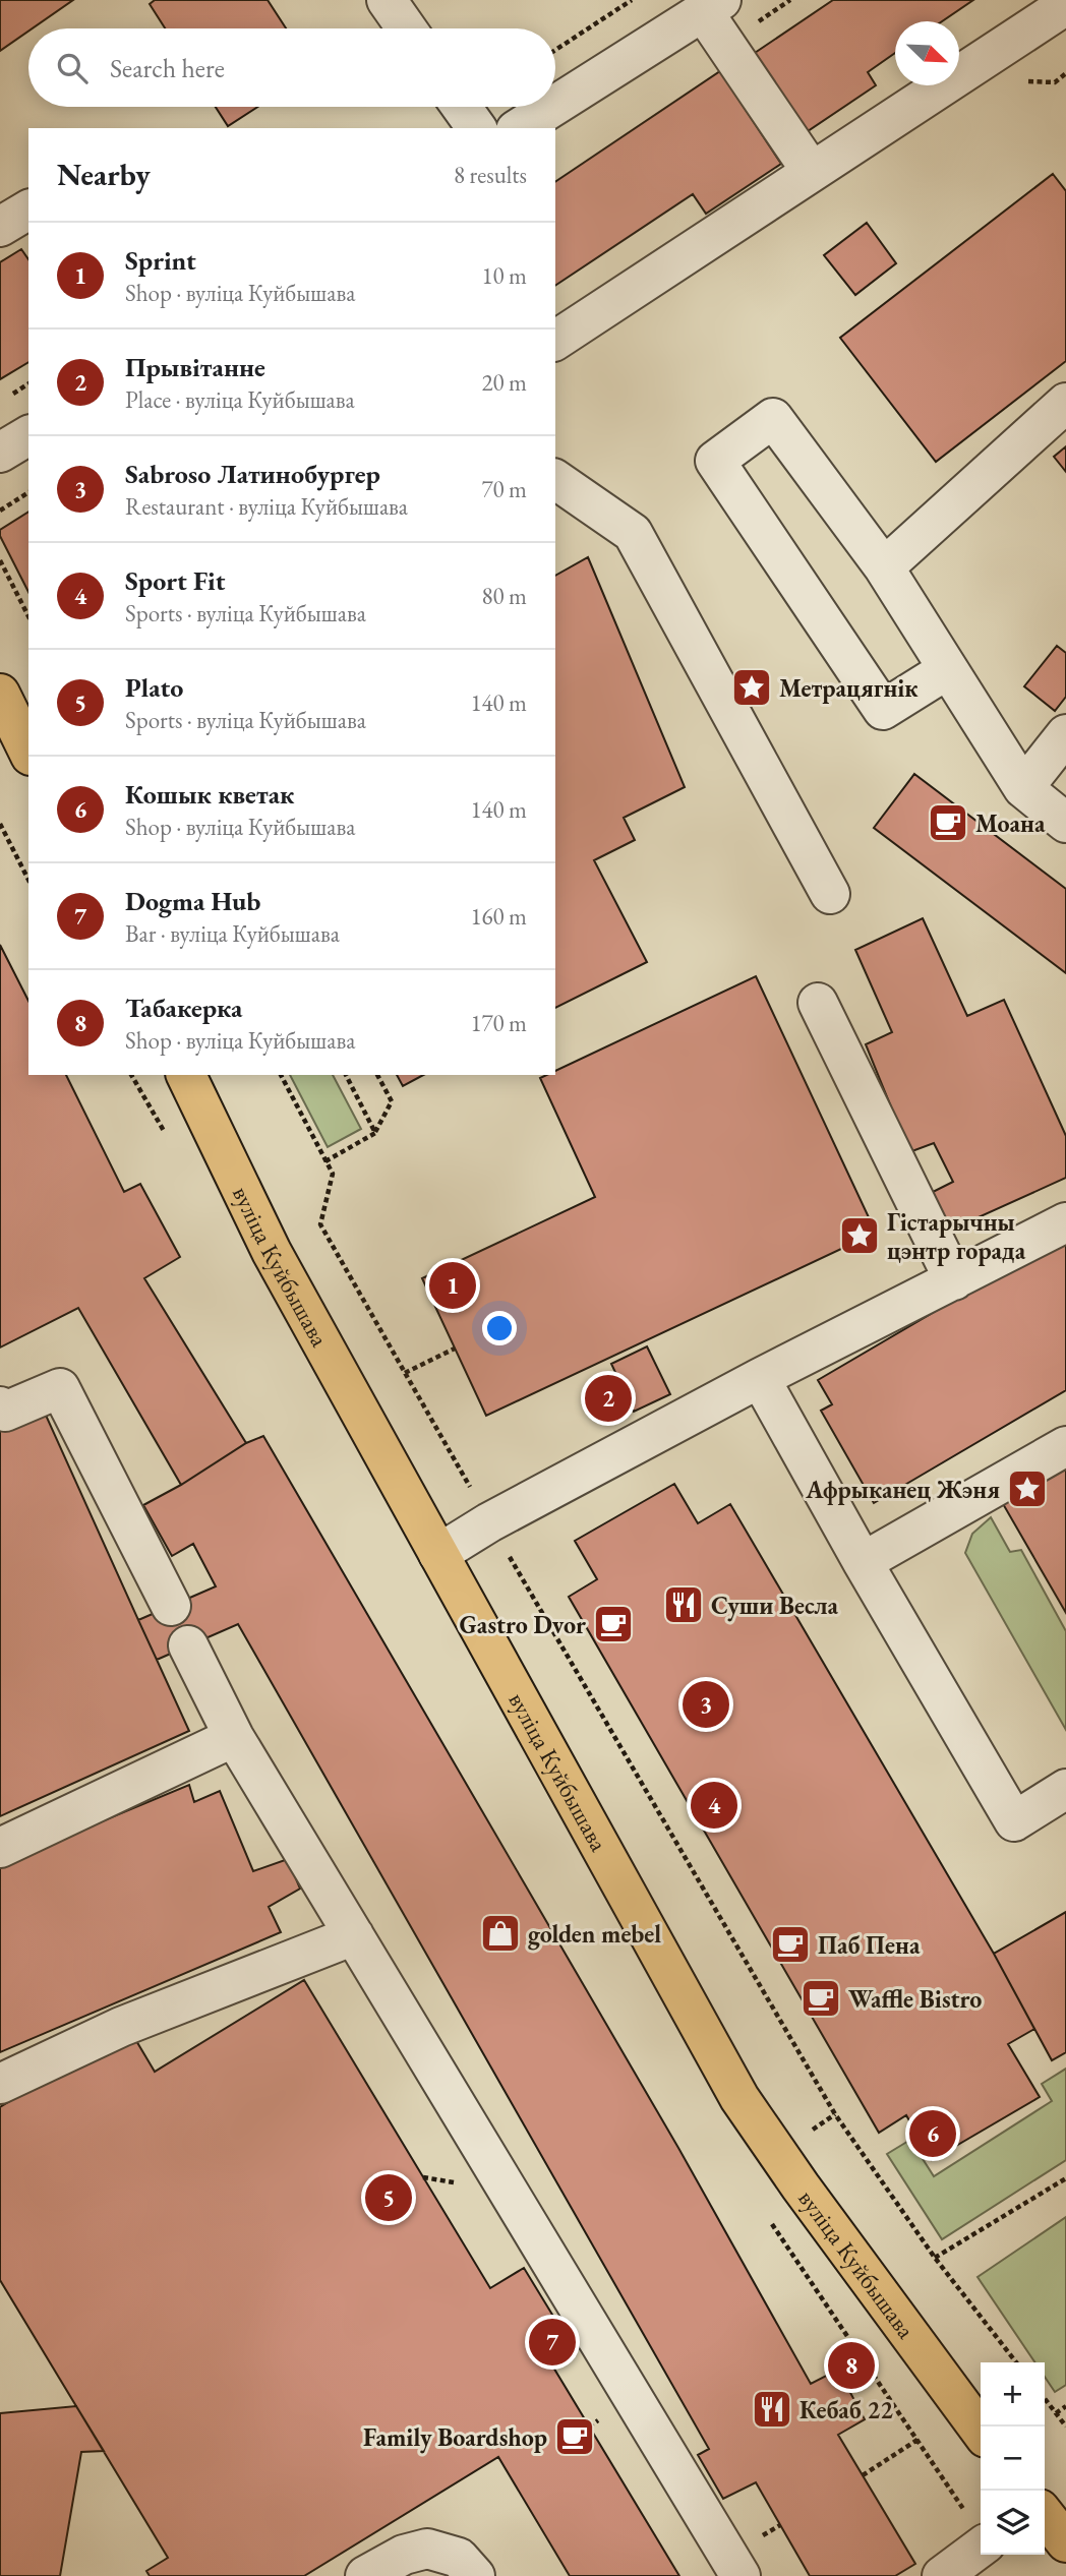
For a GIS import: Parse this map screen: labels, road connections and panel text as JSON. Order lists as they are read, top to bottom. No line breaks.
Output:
{"streets":{"main road":["вуліца Куйбышава"]},"places":{"place":["Метрацягнік","Гістарычны цэнтр горада","Афрыканец Жэня"],"cafe":["Моана","Gastro Dvor","Паб Пена","Waffle Bistro","Family Boardshop"],"restaurant":["Суши Весла","Кебаб 22"],"shop":["golden mebel"]},"north":"bottom right","page":{"search":"Search here","heading":["Nearby","8 results"],"list":[{"mark":"1","name":"Sprint","note":"Shop · вуліца Куйбышава","value":"10 m"},{"mark":"2","name":"Прывітанне","note":"Place · вуліца Куйбышава","value":"20 m"},{"mark":"3","name":"Sabroso Латинобургер","note":"Restaurant · вуліца Куйбышава","value":"70 m"},{"mark":"4","name":"Sport Fit","note":"Sports · вуліца Куйбышава","value":"80 m"},{"mark":"5","name":"Plato","note":"Sports · вуліца Куйбышава","value":"140 m"},{"mark":"6","name":"Кошык кветак","note":"Shop · вуліца Куйбышава","value":"140 m"},{"mark":"7","name":"Dogma Hub","note":"Bar · вуліца Куйбышава","value":"160 m"},{"mark":"8","name":"Табакерка","note":"Shop · вуліца Куйбышава","value":"170 m"}],"pins":["1","2","3","4","6","5","7","8"],"map_buttons":["+","−"]}}
